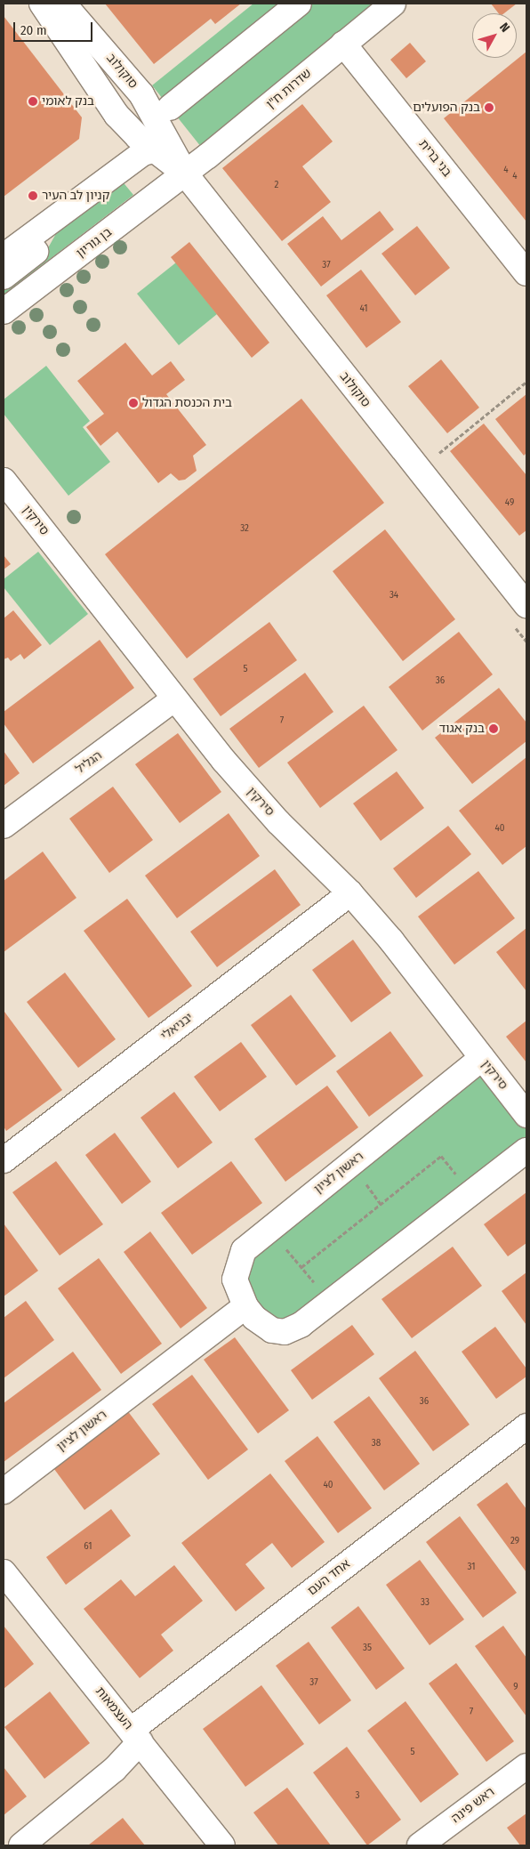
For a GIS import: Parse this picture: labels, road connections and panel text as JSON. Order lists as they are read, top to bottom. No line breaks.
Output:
{"streets":{"street":["סוקולוב","שדרות ח\"ן","בני ברית","בן גוריון","סירקין","הגליל","יבניאלי","ראשון לציון","אחד העם","העצמאות","ראש פינה"]},"crossings":[["סוקולוב","שדרות ח\"ן"],["סוקולוב","בן גוריון"],["שדרות ח\"ן","בני ברית"],["שדרות ח\"ן","בן גוריון"],["סירקין","הגליל"],["סירקין","יבניאלי"],["סירקין","ראשון לציון"],["אחד העם","העצמאות"]],"places":["בנק לאומי","בנק הפועלים","קניון לב העיר","בית הכנסת הגדול","בנק אגוד"],"house_numbers":["4","4","2","37","41","49","32","34","5","36","7","40","36","38","40","29","61","31","33","35","37","9","7","5","3"],"scale_bar":"20 m","north":"top right"}
